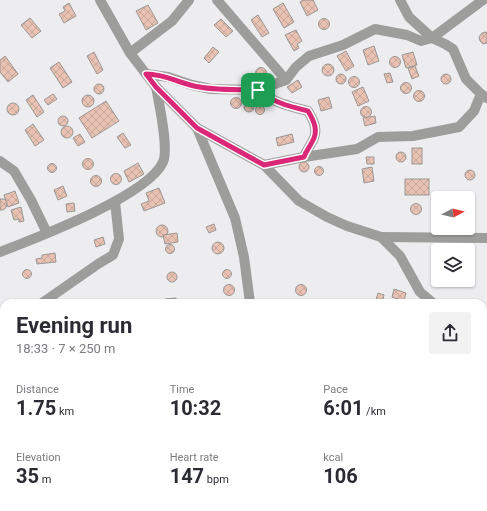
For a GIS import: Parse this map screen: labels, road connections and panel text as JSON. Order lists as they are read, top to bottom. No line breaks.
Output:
{"north":"right","page":{"heading":["Evening run","18:33 · 7 × 250 m"],"stats":[["Distance","1.75 km"],["Time","10:32"],["Pace","6:01 /km"],["Elevation","35 m"],["Heart rate","147 bpm"],["kcal","106"]]}}
